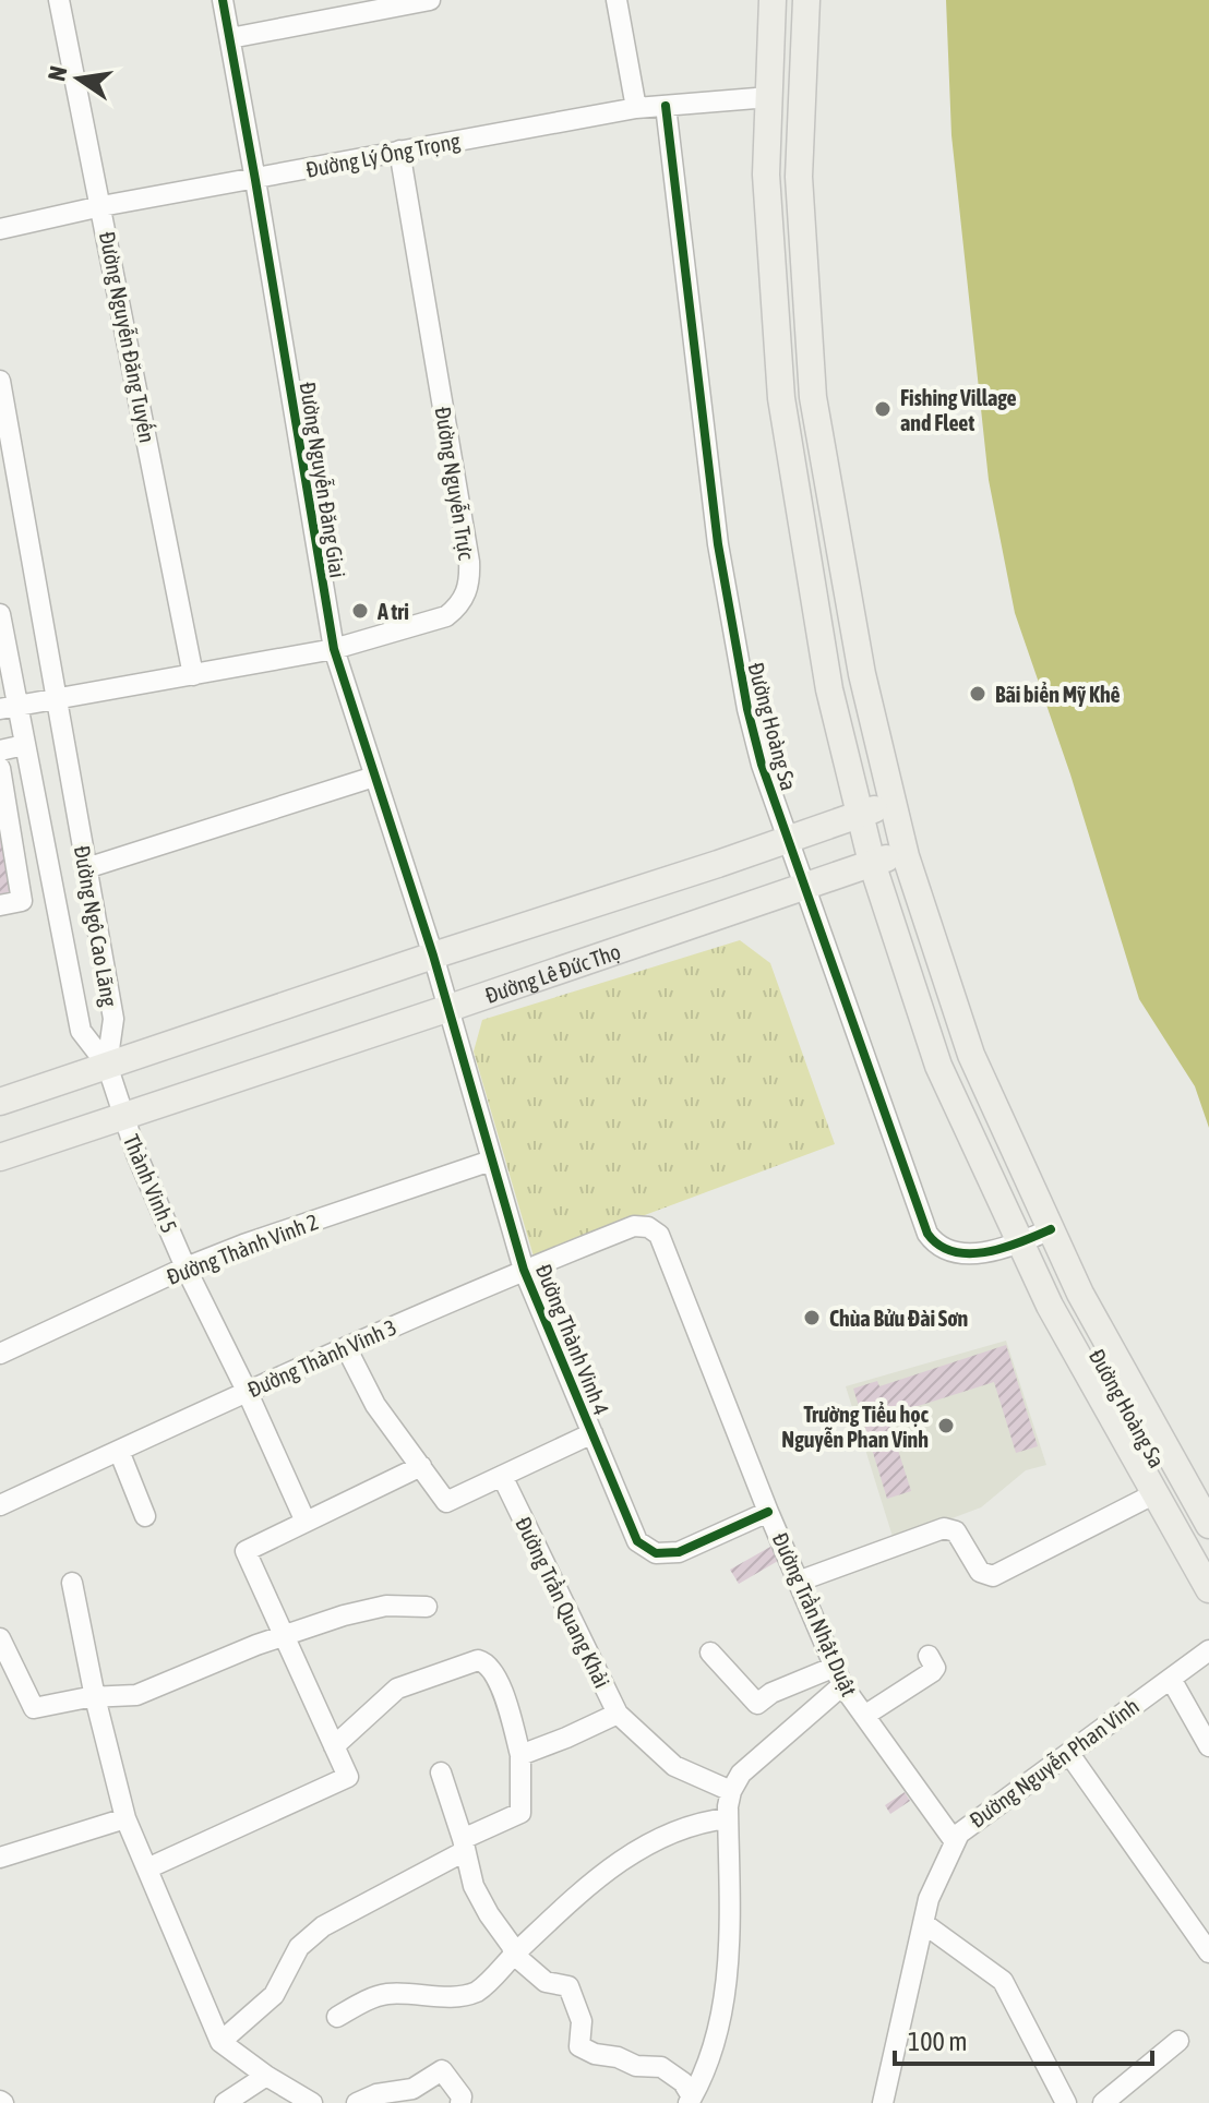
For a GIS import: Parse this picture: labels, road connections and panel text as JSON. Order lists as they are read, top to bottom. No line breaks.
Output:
{"streets":{"main road":["Đường Hoàng Sa","Đường Lê Đức Thọ"],"street":["Đường Lý Ông Trọng","Đường Nguyễn Đăng Tuyến","Đường Nguyễn Đăng Giai","Đường Nguyễn Trực","Đường Ngô Cao Lãng","Thành Vinh 5","Đường Thành Vinh 2","Đường Thành Vinh 4","Đường Thành Vinh 3","Đường Trần Quang Khải","Đường Trần Nhật Duật","Đường Nguyễn Phan Vinh"]},"crossings":[["Đường Lý Ông Trọng","Đường Nguyễn Đăng Tuyến"],["Đường Lý Ông Trọng","Đường Nguyễn Đăng Giai"],["Đường Lý Ông Trọng","Đường Nguyễn Trực"],["Đường Lý Ông Trọng","Đường Hoàng Sa"],["Đường Nguyễn Đăng Tuyến","Đường Nguyễn Trực"],["Đường Nguyễn Đăng Giai","Đường Nguyễn Trực"],["Đường Nguyễn Đăng Giai","Đường Lê Đức Thọ"],["Đường Nguyễn Đăng Giai","Đường Thành Vinh 4"],["Đường Nguyễn Trực","Đường Ngô Cao Lãng"],["Đường Hoàng Sa","Đường Lê Đức Thọ"],["Đường Ngô Cao Lãng","Thành Vinh 5"],["Đường Lê Đức Thọ","Thành Vinh 5"],["Đường Lê Đức Thọ","Đường Thành Vinh 4"],["Thành Vinh 5","Đường Thành Vinh 2"],["Thành Vinh 5","Đường Thành Vinh 3"],["Đường Thành Vinh 2","Đường Thành Vinh 4"],["Đường Thành Vinh 4","Đường Thành Vinh 3"],["Đường Thành Vinh 4","Đường Trần Nhật Duật"],["Đường Thành Vinh 3","Đường Trần Nhật Duật"],["Đường Trần Nhật Duật","Đường Nguyễn Phan Vinh"]],"places":["Fishing Village and Fleet","A tri","Bãi biển Mỹ Khê","Chùa Bửu Đài Sơn","Trường Tiểu học Nguyễn Phan Vinh"],"scale_bar":"100 m","north":"left"}
